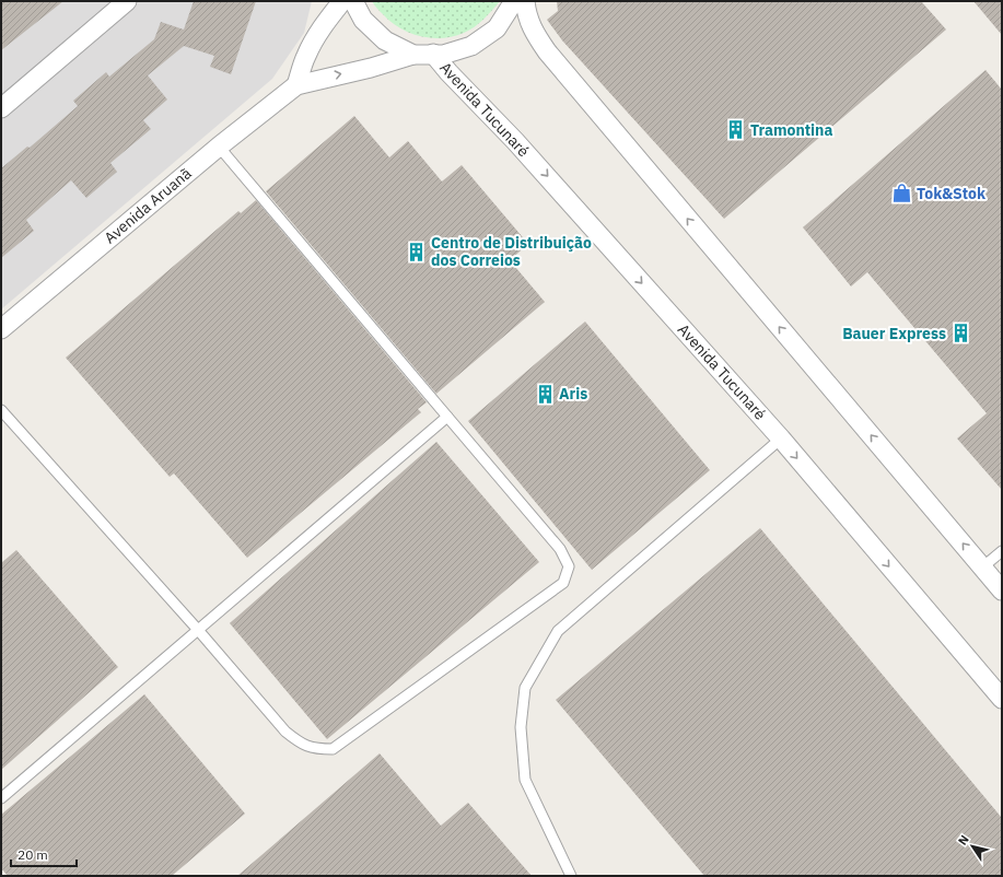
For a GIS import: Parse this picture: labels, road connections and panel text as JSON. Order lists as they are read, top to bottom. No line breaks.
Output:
{"streets":{"street":["Avenida Tucunaré","Avenida Aruanã"]},"crossings":[["Avenida Tucunaré","Avenida Aruanã"]],"places":{"building":["Tramontina","Centro de Distribuição dos Correios","Bauer Express","Aris"],"shop":["Tok&Stok"]},"scale_bar":"20 m","north":"top left"}
